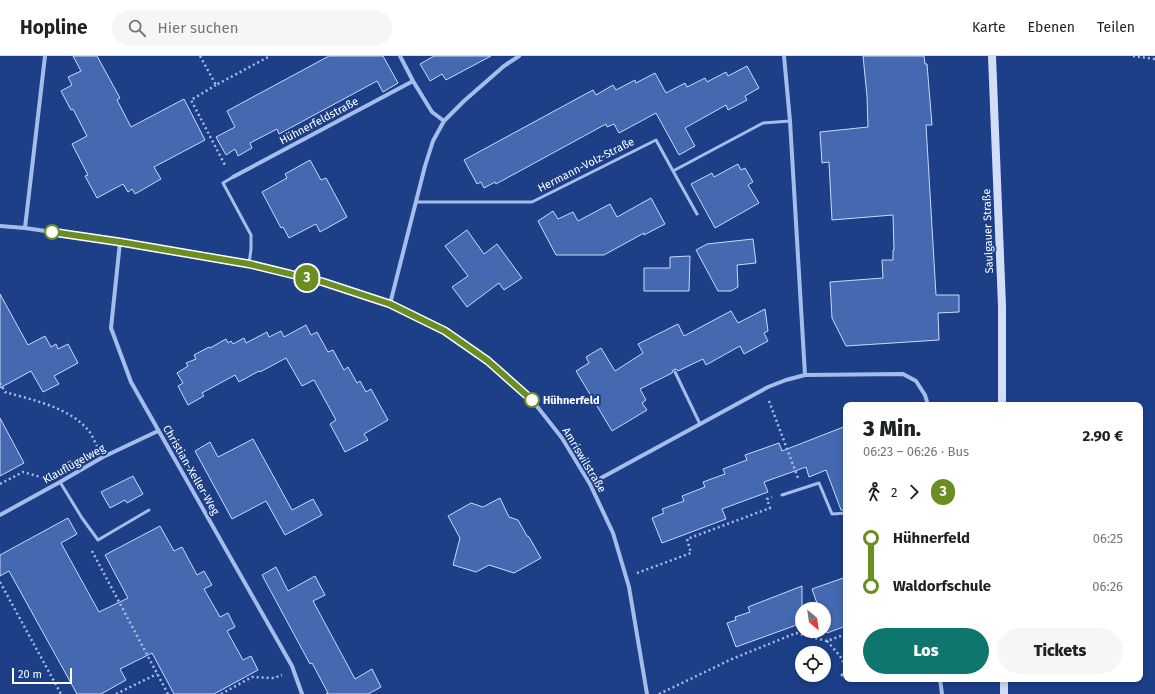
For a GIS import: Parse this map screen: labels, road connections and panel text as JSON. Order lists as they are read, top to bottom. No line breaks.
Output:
{"streets":{"main road":["Saulgauer Straße"],"street":["Hühnerfeldstraße","Amriswilstraße","Klauflügelweg","Christian-Xeller-Weg"],"lane":["Hermann-Volz-Straße"]},"crossings":[["Amriswilstraße","Christian-Xeller-Weg"],["Klauflügelweg","Christian-Xeller-Weg"]],"places":["Hühnerfeld"],"lines":["bus line 3"],"scale_bar":"20 m","north":"bottom right","page":{"header":"Hopline","search":"Hier suchen","nav":["Karte","Ebenen","Teilen"],"on_map":"3","heading":["3 Min.","06:23 – 06:26 · Bus","2.90 €"],"legs":["2","3"],"list":[{"name":"Hühnerfeld","value":"06:25"},{"name":"Waldorfschule","value":"06:26"}],"buttons":["Los","Tickets"],"scale":"20 m"}}
